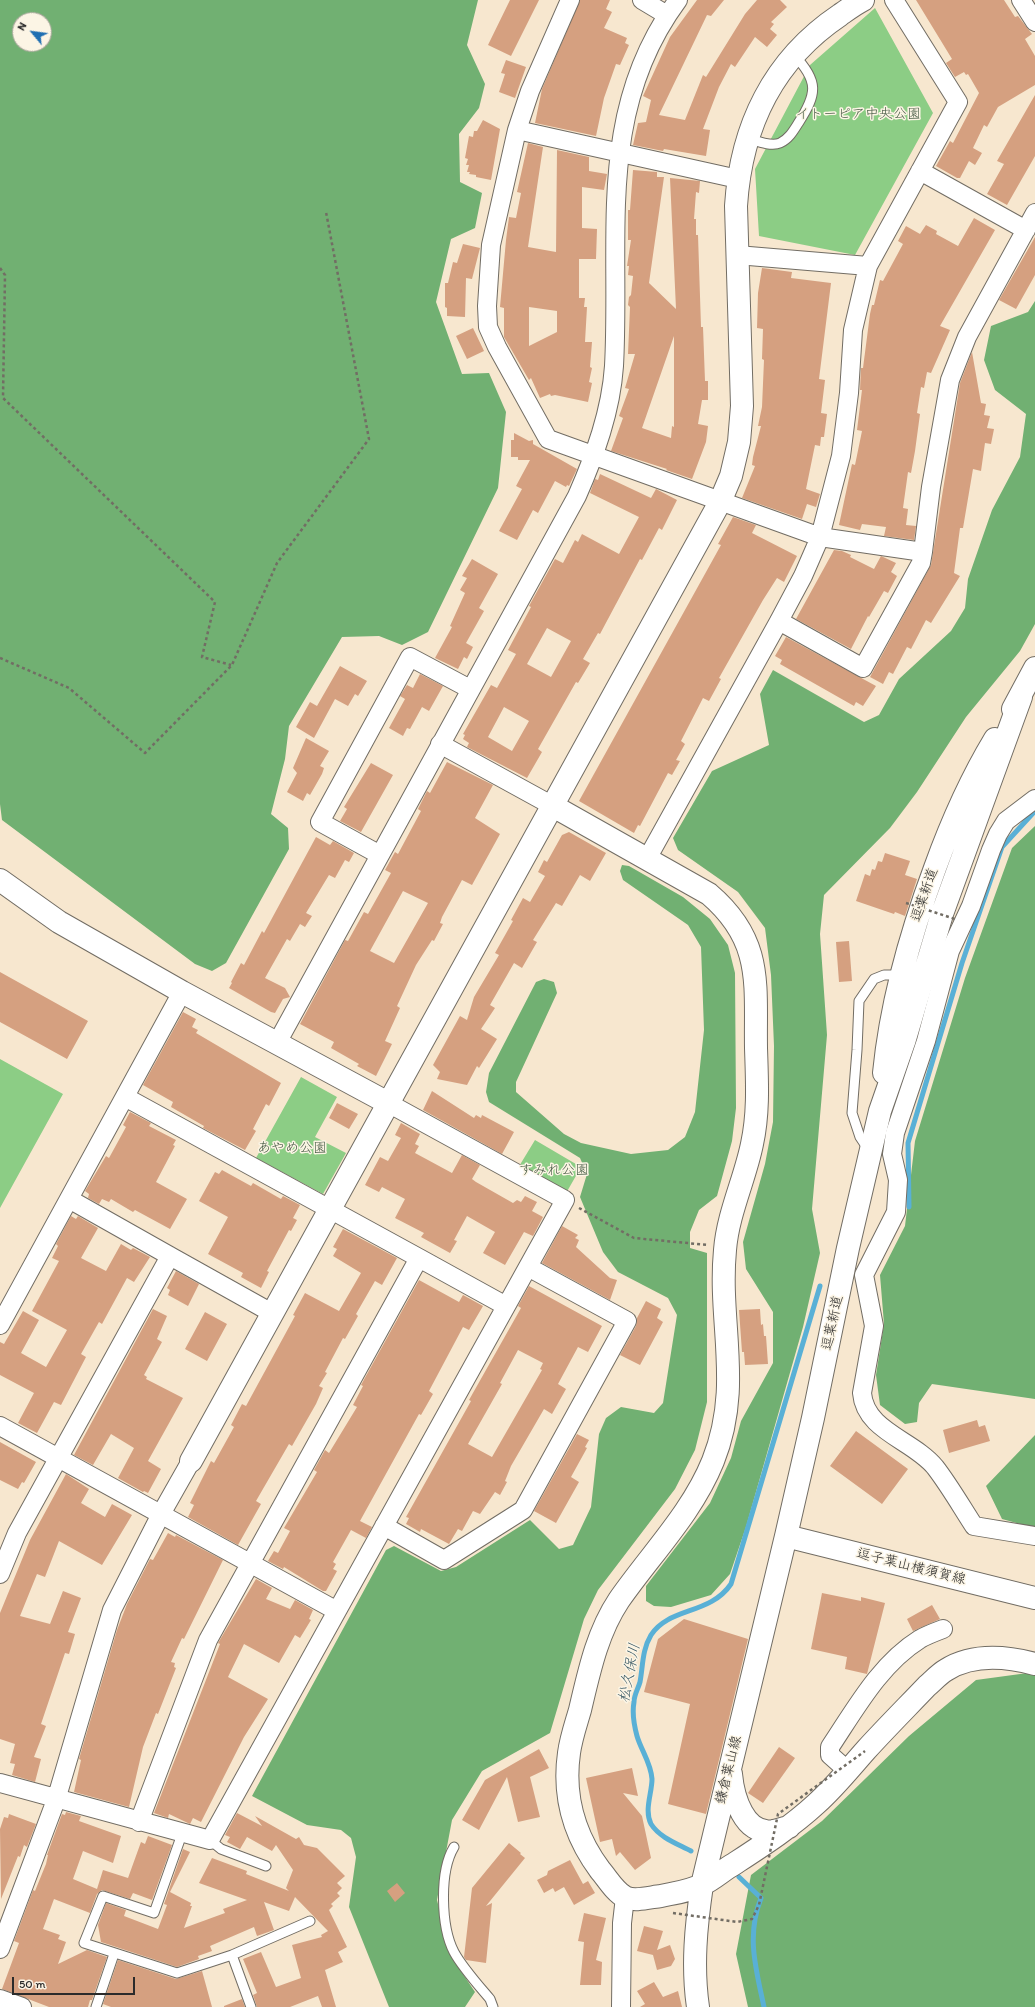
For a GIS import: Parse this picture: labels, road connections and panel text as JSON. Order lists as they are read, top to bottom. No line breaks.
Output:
{"streets":{"street":["逗葉新道","逗子葉山横須賀線","鎌倉葉山線"]},"crossings":[["逗葉新道","逗子葉山横須賀線"],["逗葉新道","鎌倉葉山線"],["逗子葉山横須賀線","鎌倉葉山線"]],"water":["松久保川"],"parks":["イトーピア中央公園","あやめ公園","すみれ公園"],"scale_bar":"50 m","north":"top left"}
